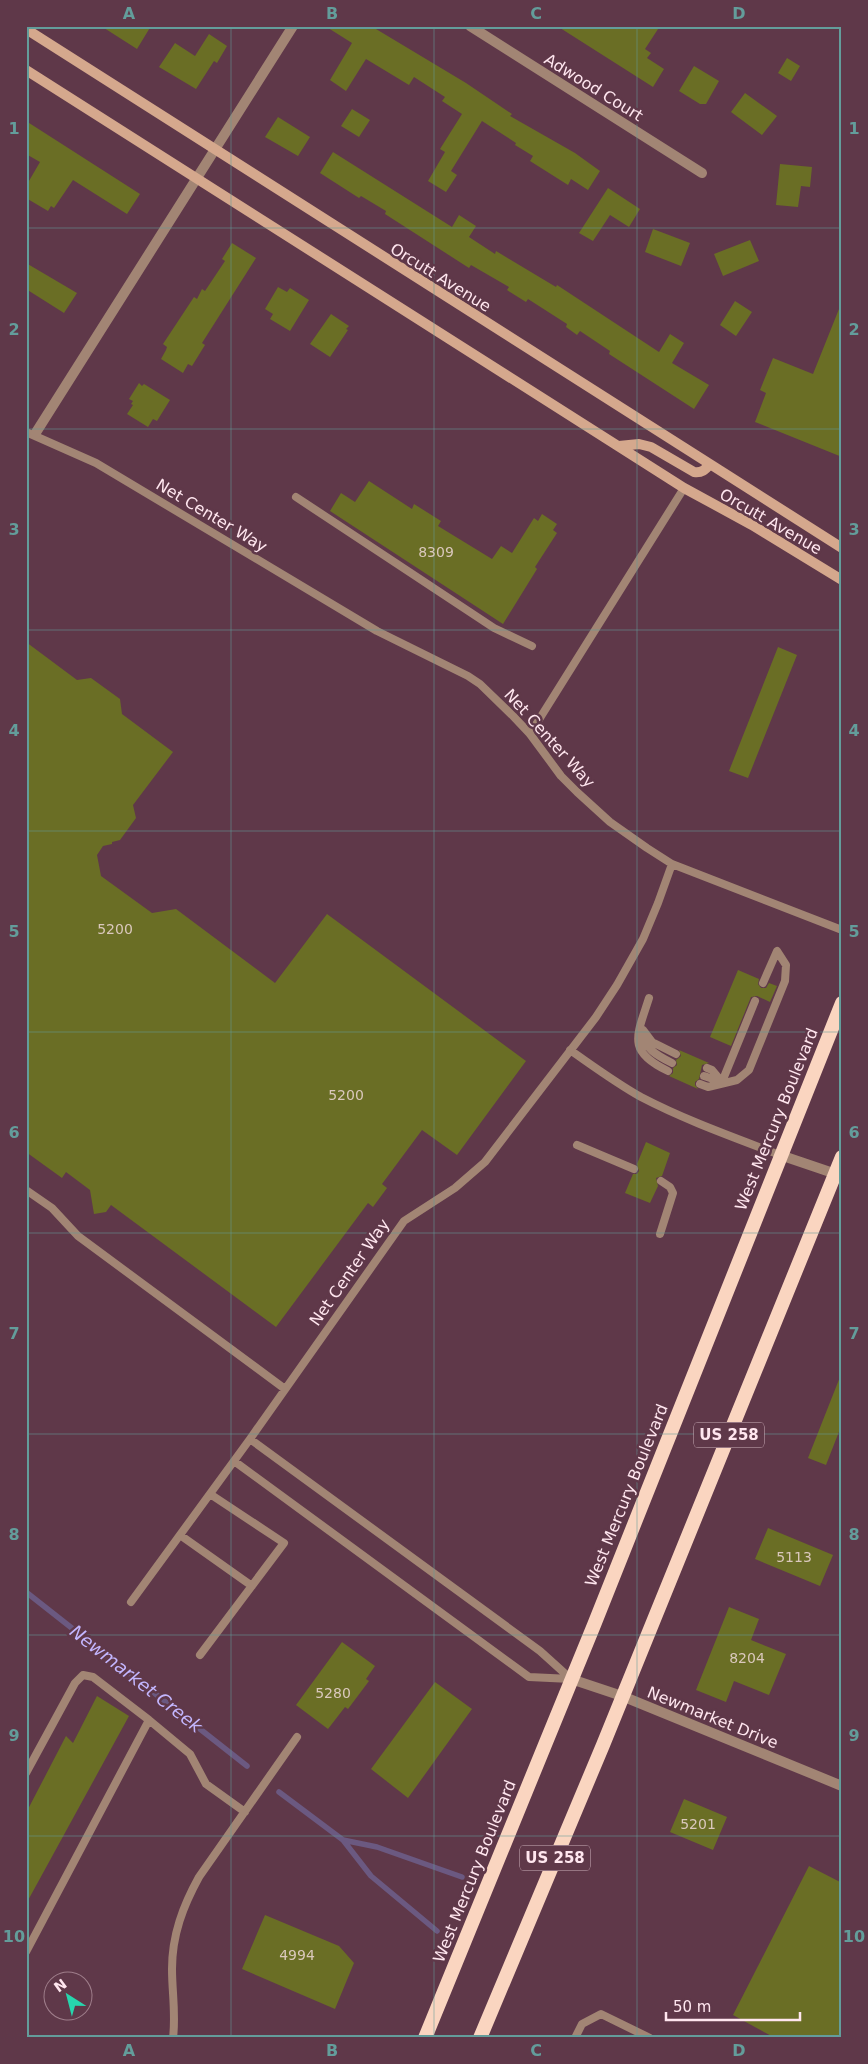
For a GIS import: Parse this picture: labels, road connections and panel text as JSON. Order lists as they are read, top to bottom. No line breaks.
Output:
{"streets":{"highway":["West Mercury Boulevard","US 258"],"main road":["Orcutt Avenue"],"street":["Adwood Court","Net Center Way","Newmarket Drive"]},"crossings":[["Orcutt Avenue","Net Center Way"],["West Mercury Boulevard","Newmarket Drive"],["US 258","Newmarket Drive"]],"water":["Newmarket Creek"],"house_numbers":["8309","5200","5200","5113","8204","5280","5201","4994"],"scale_bar":"50 m","north":"top left","grid":{"columns":["A","B","C","D"],"rows":["1","2","3","4","5","6","7","8","9","10"]}}
